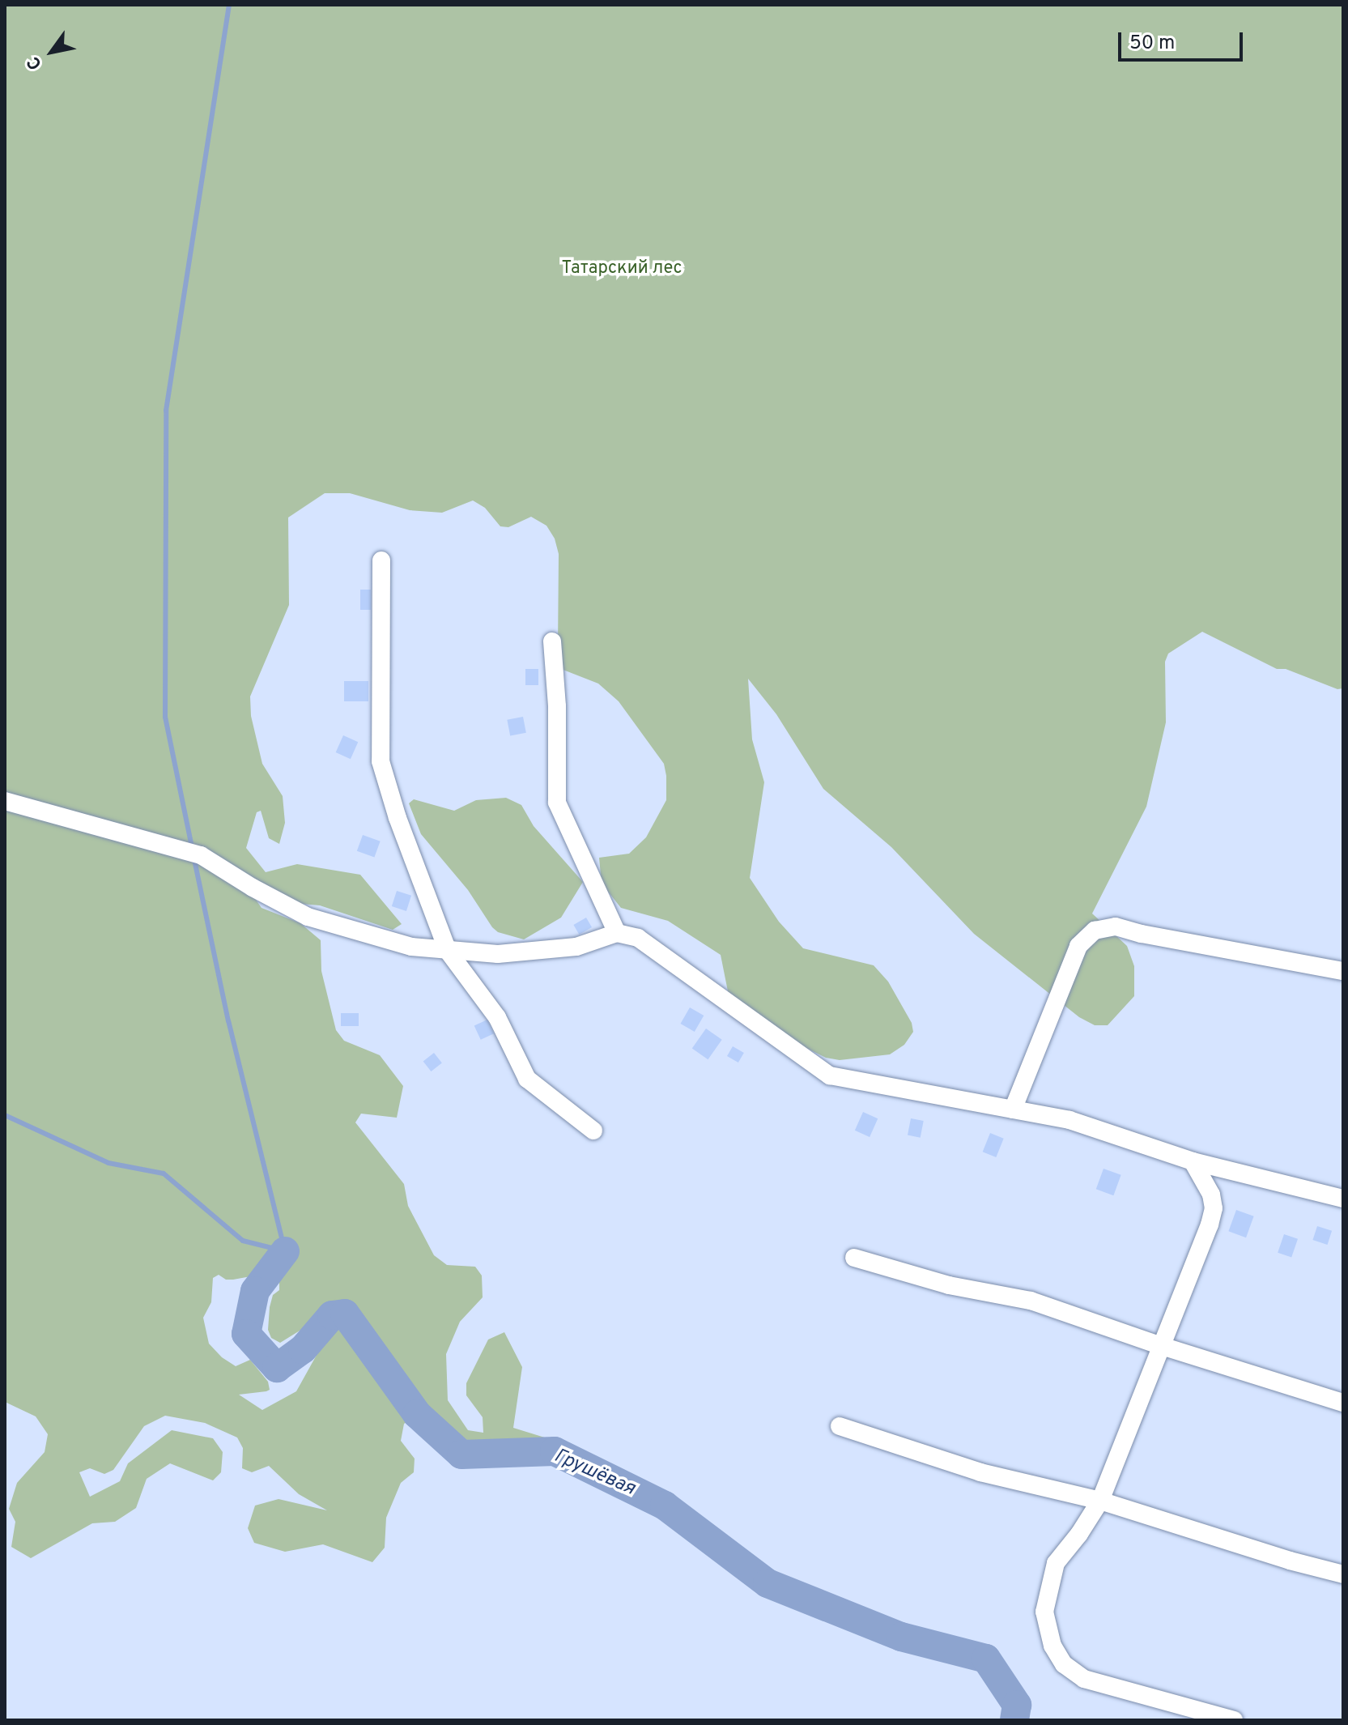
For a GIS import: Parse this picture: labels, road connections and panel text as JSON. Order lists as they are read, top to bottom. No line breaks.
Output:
{"water":["Грушёвая"],"parks":["Татарский лес"],"scale_bar":"50 m","north":"bottom left"}
